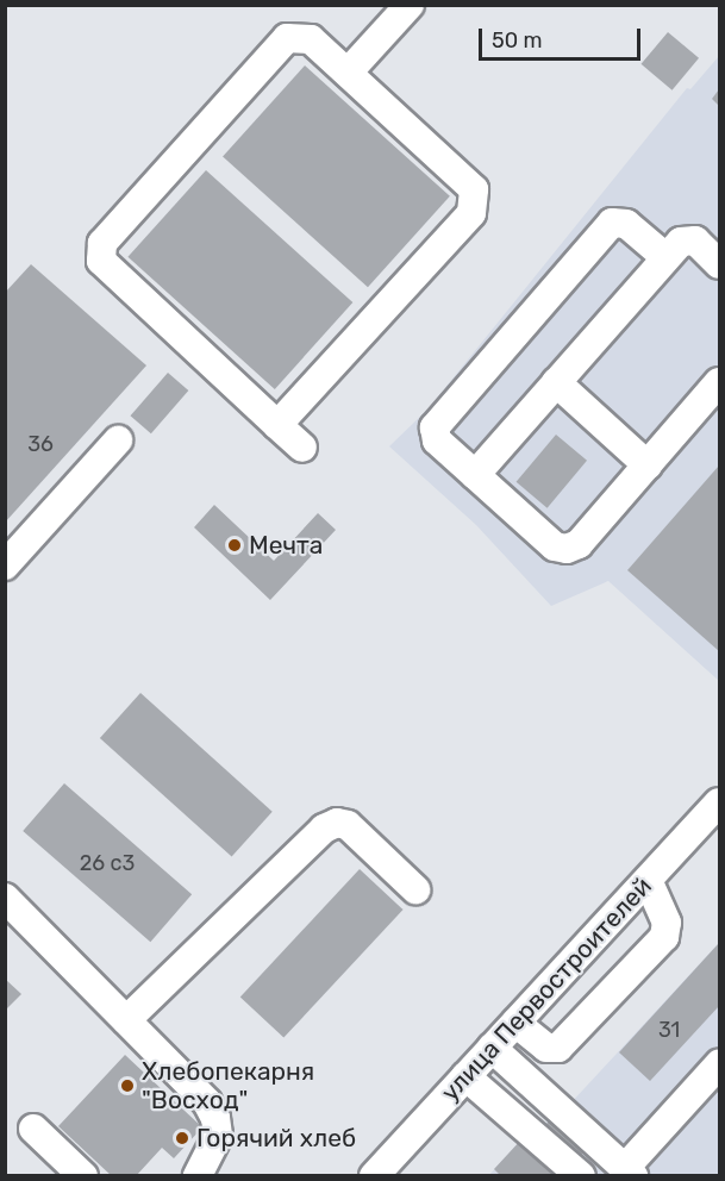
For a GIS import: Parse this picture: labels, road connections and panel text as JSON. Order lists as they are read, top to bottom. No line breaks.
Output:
{"streets":{"street":["улица Первостроителей"]},"places":["Мечта","Хлебопекарня \"Восход\"","Горячий хлеб"],"house_numbers":["36","26 с3","31"],"scale_bar":"50 m"}
